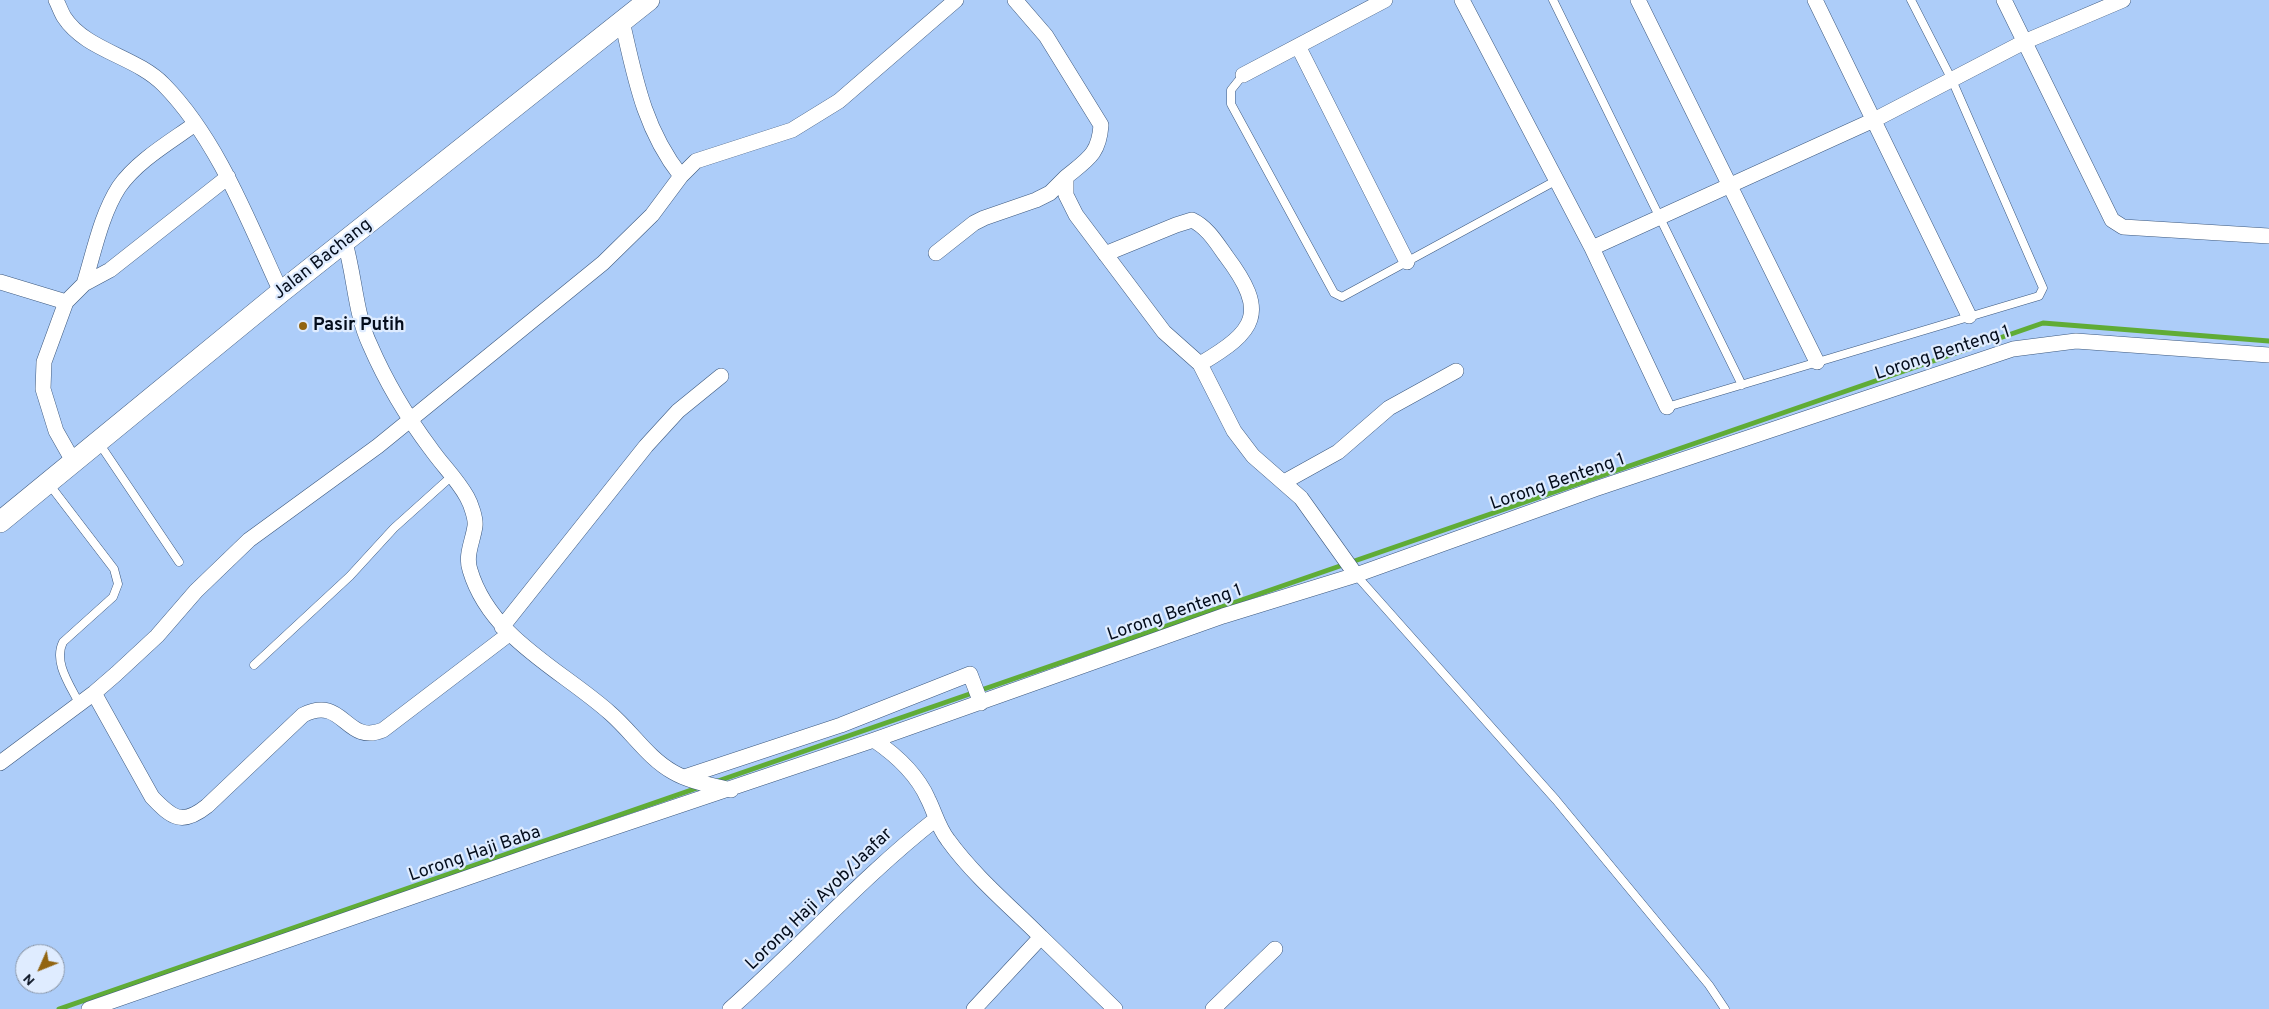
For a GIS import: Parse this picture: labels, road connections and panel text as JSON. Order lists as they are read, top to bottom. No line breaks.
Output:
{"streets":{"street":["Jalan Bachang","Lorong Benteng 1","Lorong Haji Baba","Lorong Haji Ayob/Jaafar"]},"crossings":[["Lorong Benteng 1","Lorong Haji Baba"]],"places":["Pasir Putih"],"north":"bottom left"}
